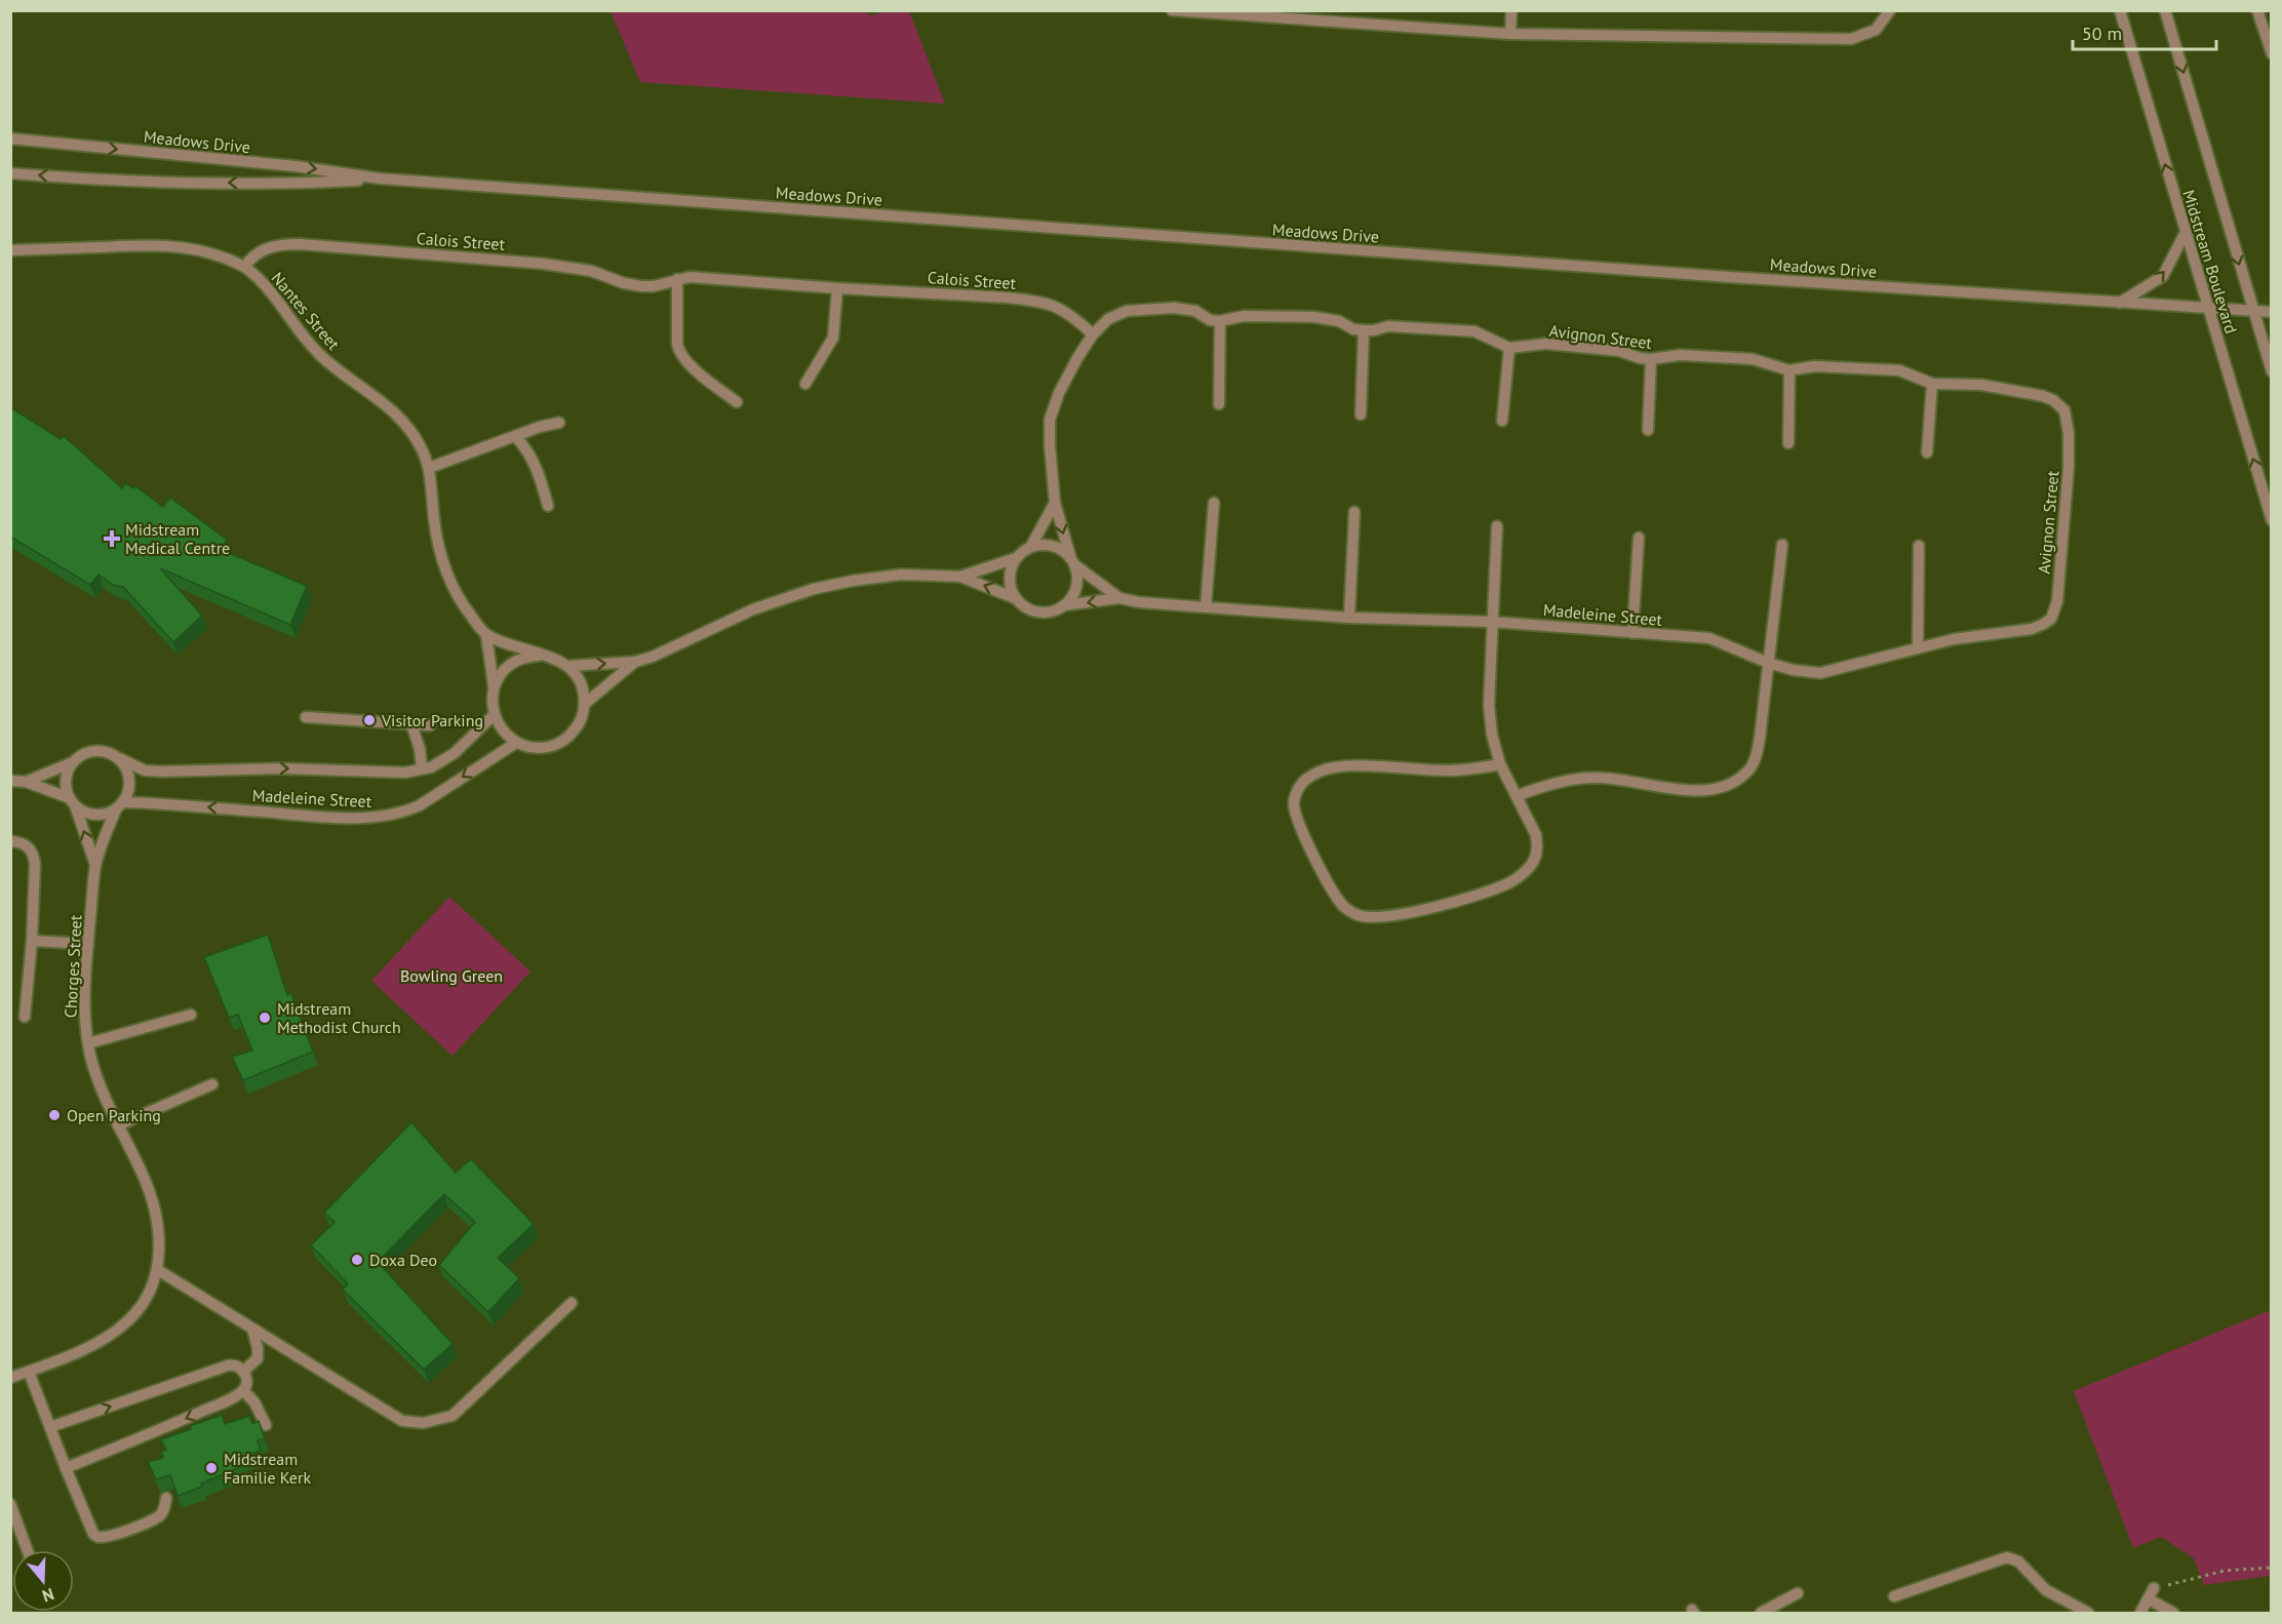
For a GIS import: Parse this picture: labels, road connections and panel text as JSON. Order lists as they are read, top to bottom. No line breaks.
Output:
{"streets":{"street":["Meadows Drive","Calois Street","Midstream Boulevard","Nantes Street","Avignon Street","Madeleine Street","Chorges Street"]},"crossings":[["Meadows Drive","Midstream Boulevard"],["Calois Street","Nantes Street"],["Nantes Street","Madeleine Street"],["Avignon Street","Madeleine Street"],["Madeleine Street","Chorges Street"]],"parks":["Bowling Green"],"places":{"health":["Midstream Medical Centre"],"other":["Visitor Parking","Midstream Methodist Church","Open Parking","Doxa Deo","Midstream Familie Kerk"]},"scale_bar":"50 m","north":"bottom"}
